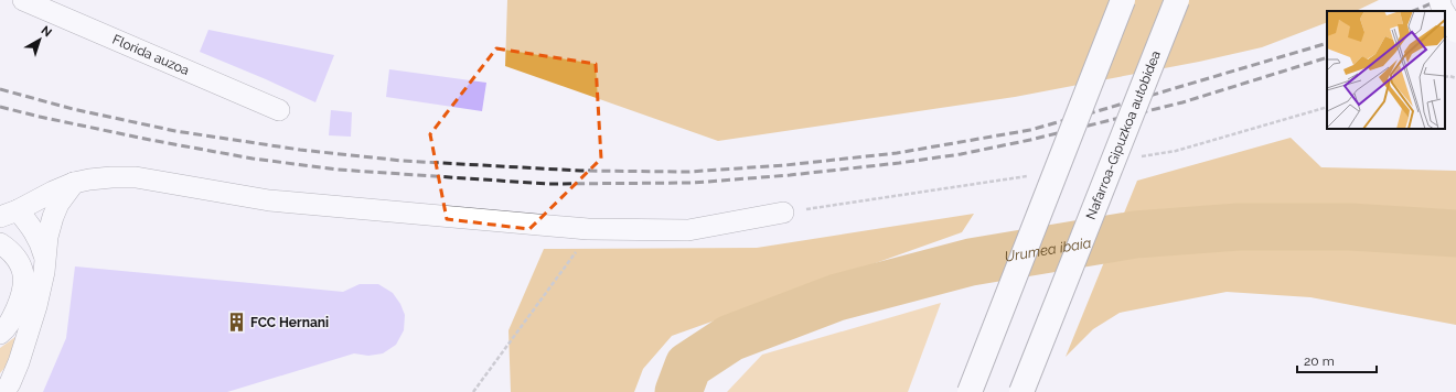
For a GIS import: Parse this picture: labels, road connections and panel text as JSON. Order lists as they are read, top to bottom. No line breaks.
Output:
{"streets":{"highway":["Nafarroa-Gipuzkoa autobidea"],"street":["Florida auzoa"]},"water":["Urumea ibaia"],"places":{"building":["FCC Hernani"]},"scale_bar":"20 m","north":"top right"}
